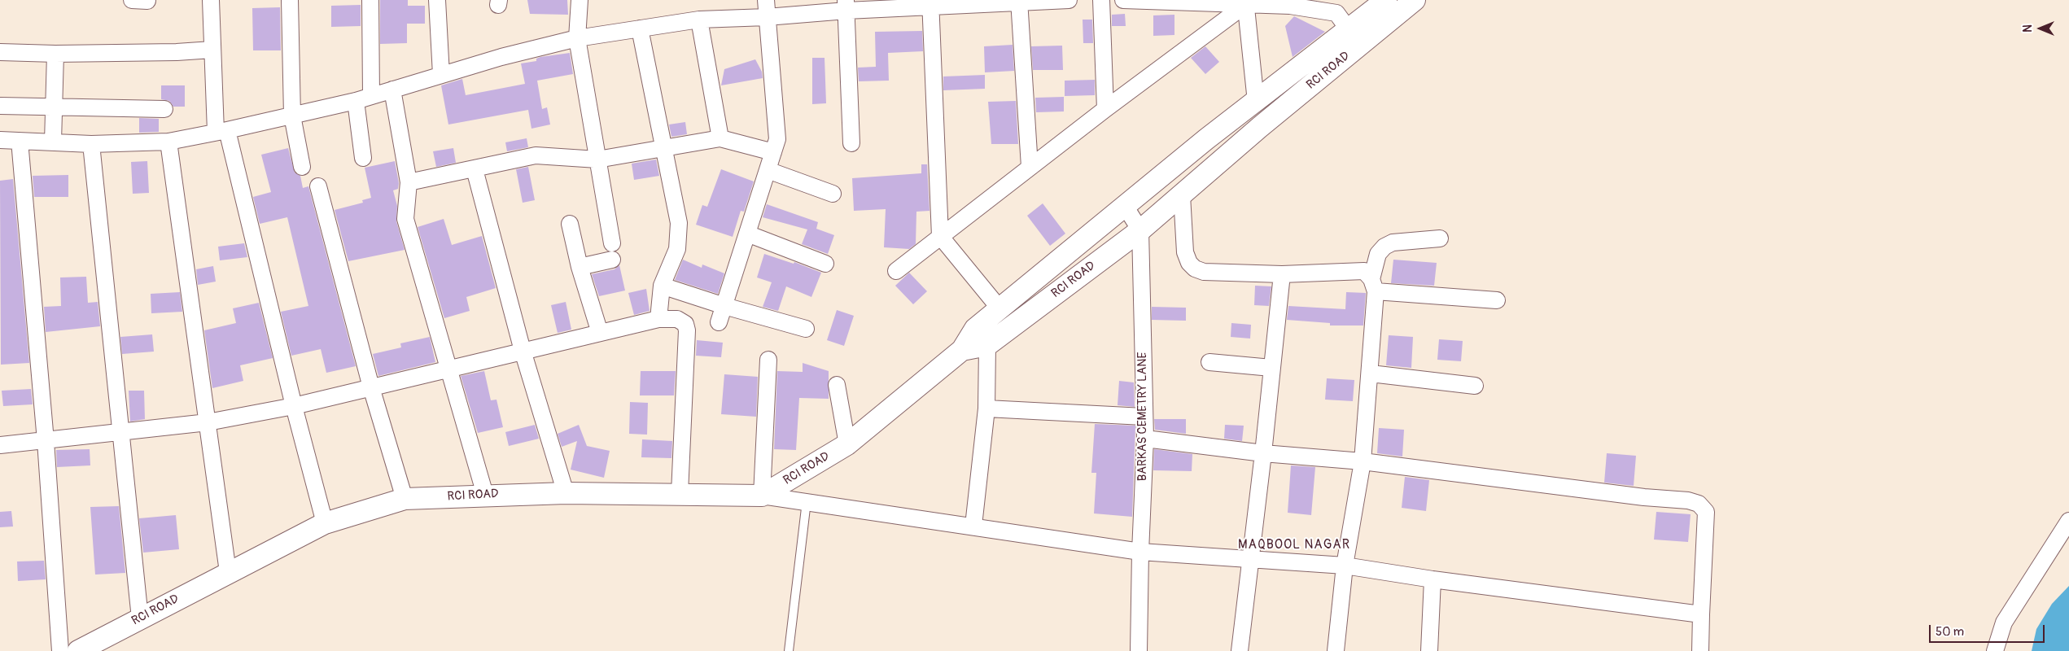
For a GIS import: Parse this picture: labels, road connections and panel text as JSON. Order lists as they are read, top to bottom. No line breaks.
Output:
{"streets":{"street":["RCI ROAD","BARKAS CEMETRY LANE"]},"crossings":[["RCI ROAD","BARKAS CEMETRY LANE"]],"districts":["MAQBOOL NAGAR"],"scale_bar":"50 m","north":"left"}
